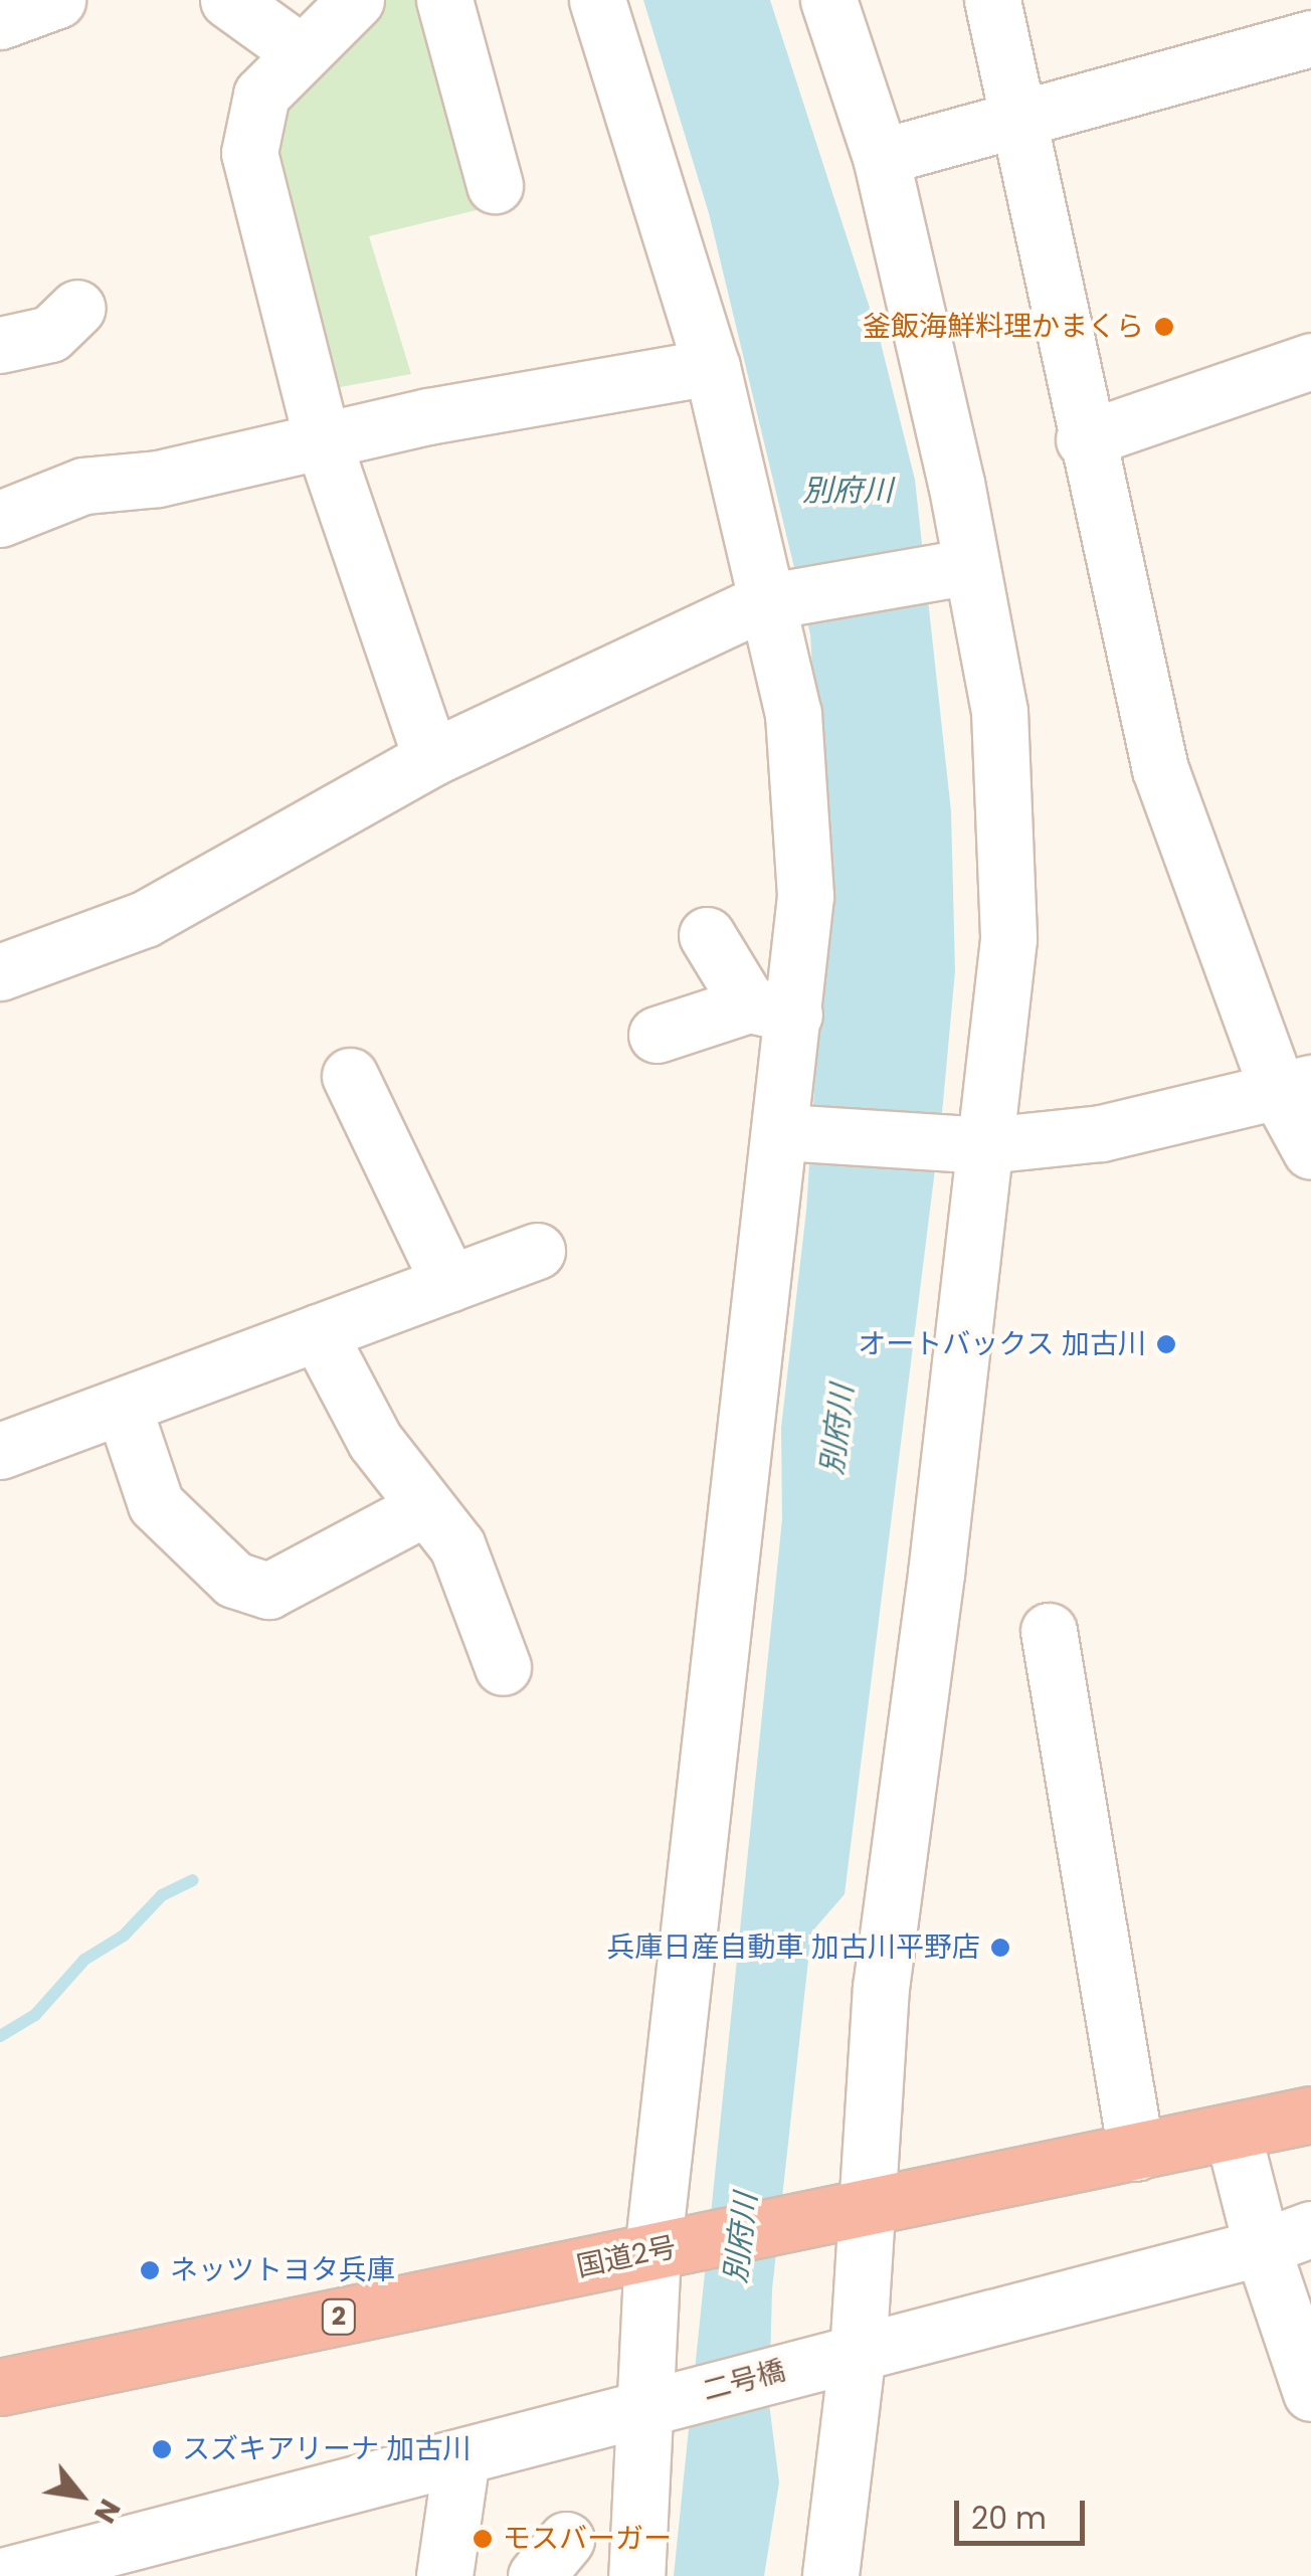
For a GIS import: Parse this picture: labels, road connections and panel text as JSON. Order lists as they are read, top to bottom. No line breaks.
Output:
{"streets":{"highway":["国道2号","2"],"street":["二号橋"]},"water":["別府川"],"places":["釜飯海鮮料理かまくら","オートバックス 加古川","兵庫日産自動車 加古川平野店","ネッツトヨタ兵庫","スズキアリーナ 加古川","モスバーガー"],"scale_bar":"20 m","north":"bottom right"}
